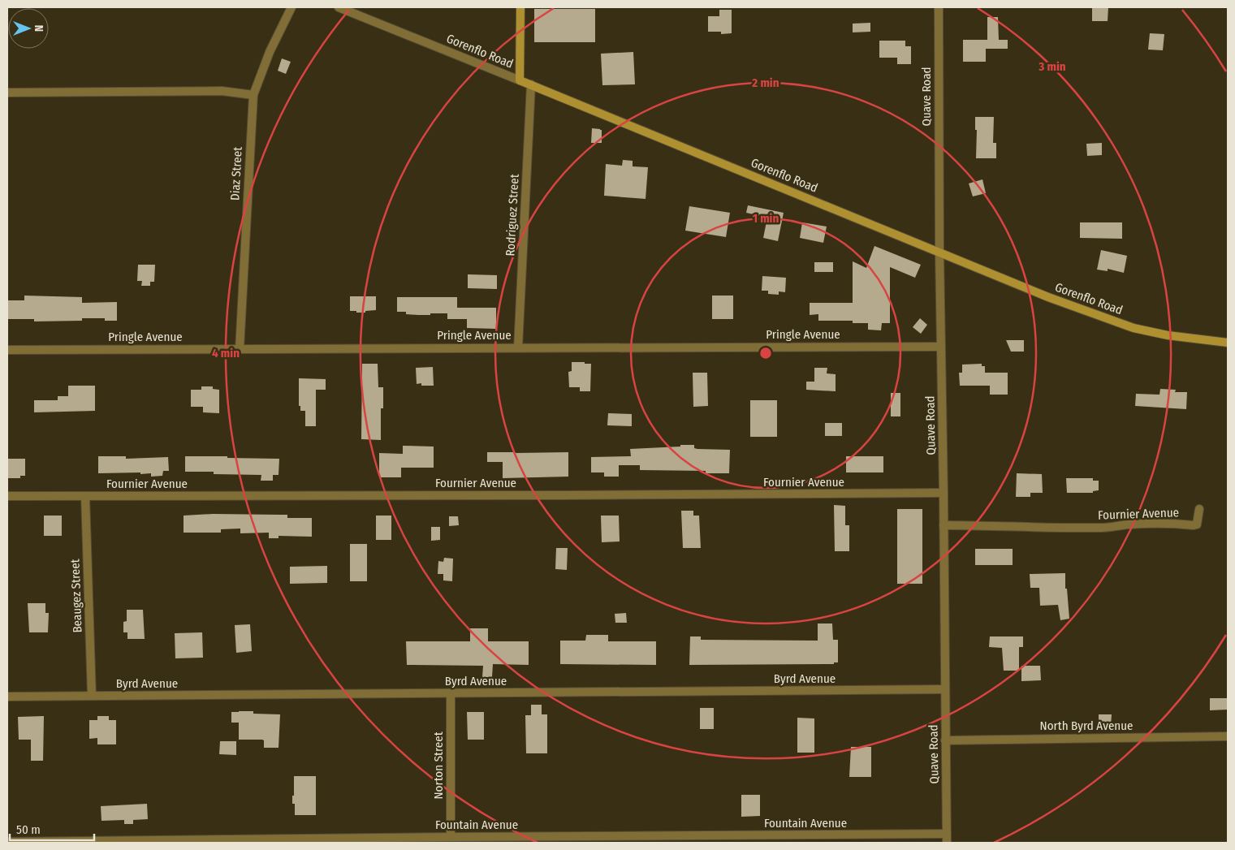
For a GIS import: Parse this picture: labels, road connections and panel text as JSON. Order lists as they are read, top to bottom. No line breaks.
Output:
{"streets":{"main road":["Gorenflo Road"],"street":["Quave Road","Diaz Street","Rodriguez Street","Pringle Avenue","Fournier Avenue","Beaugez Street","Byrd Avenue","North Byrd Avenue","Norton Street","Fountain Avenue"]},"crossings":[["Gorenflo Road","Quave Road"],["Gorenflo Road","Rodriguez Street"],["Quave Road","Pringle Avenue"],["Quave Road","Fournier Avenue"],["Quave Road","Byrd Avenue"],["Quave Road","North Byrd Avenue"],["Quave Road","Fountain Avenue"],["Diaz Street","Pringle Avenue"],["Rodriguez Street","Pringle Avenue"],["Fournier Avenue","Beaugez Street"],["Beaugez Street","Byrd Avenue"],["Byrd Avenue","Norton Street"],["Norton Street","Fountain Avenue"]],"scale_bar":"50 m","north":"right","rings":["3 min","2 min","1 min","4 min"]}
